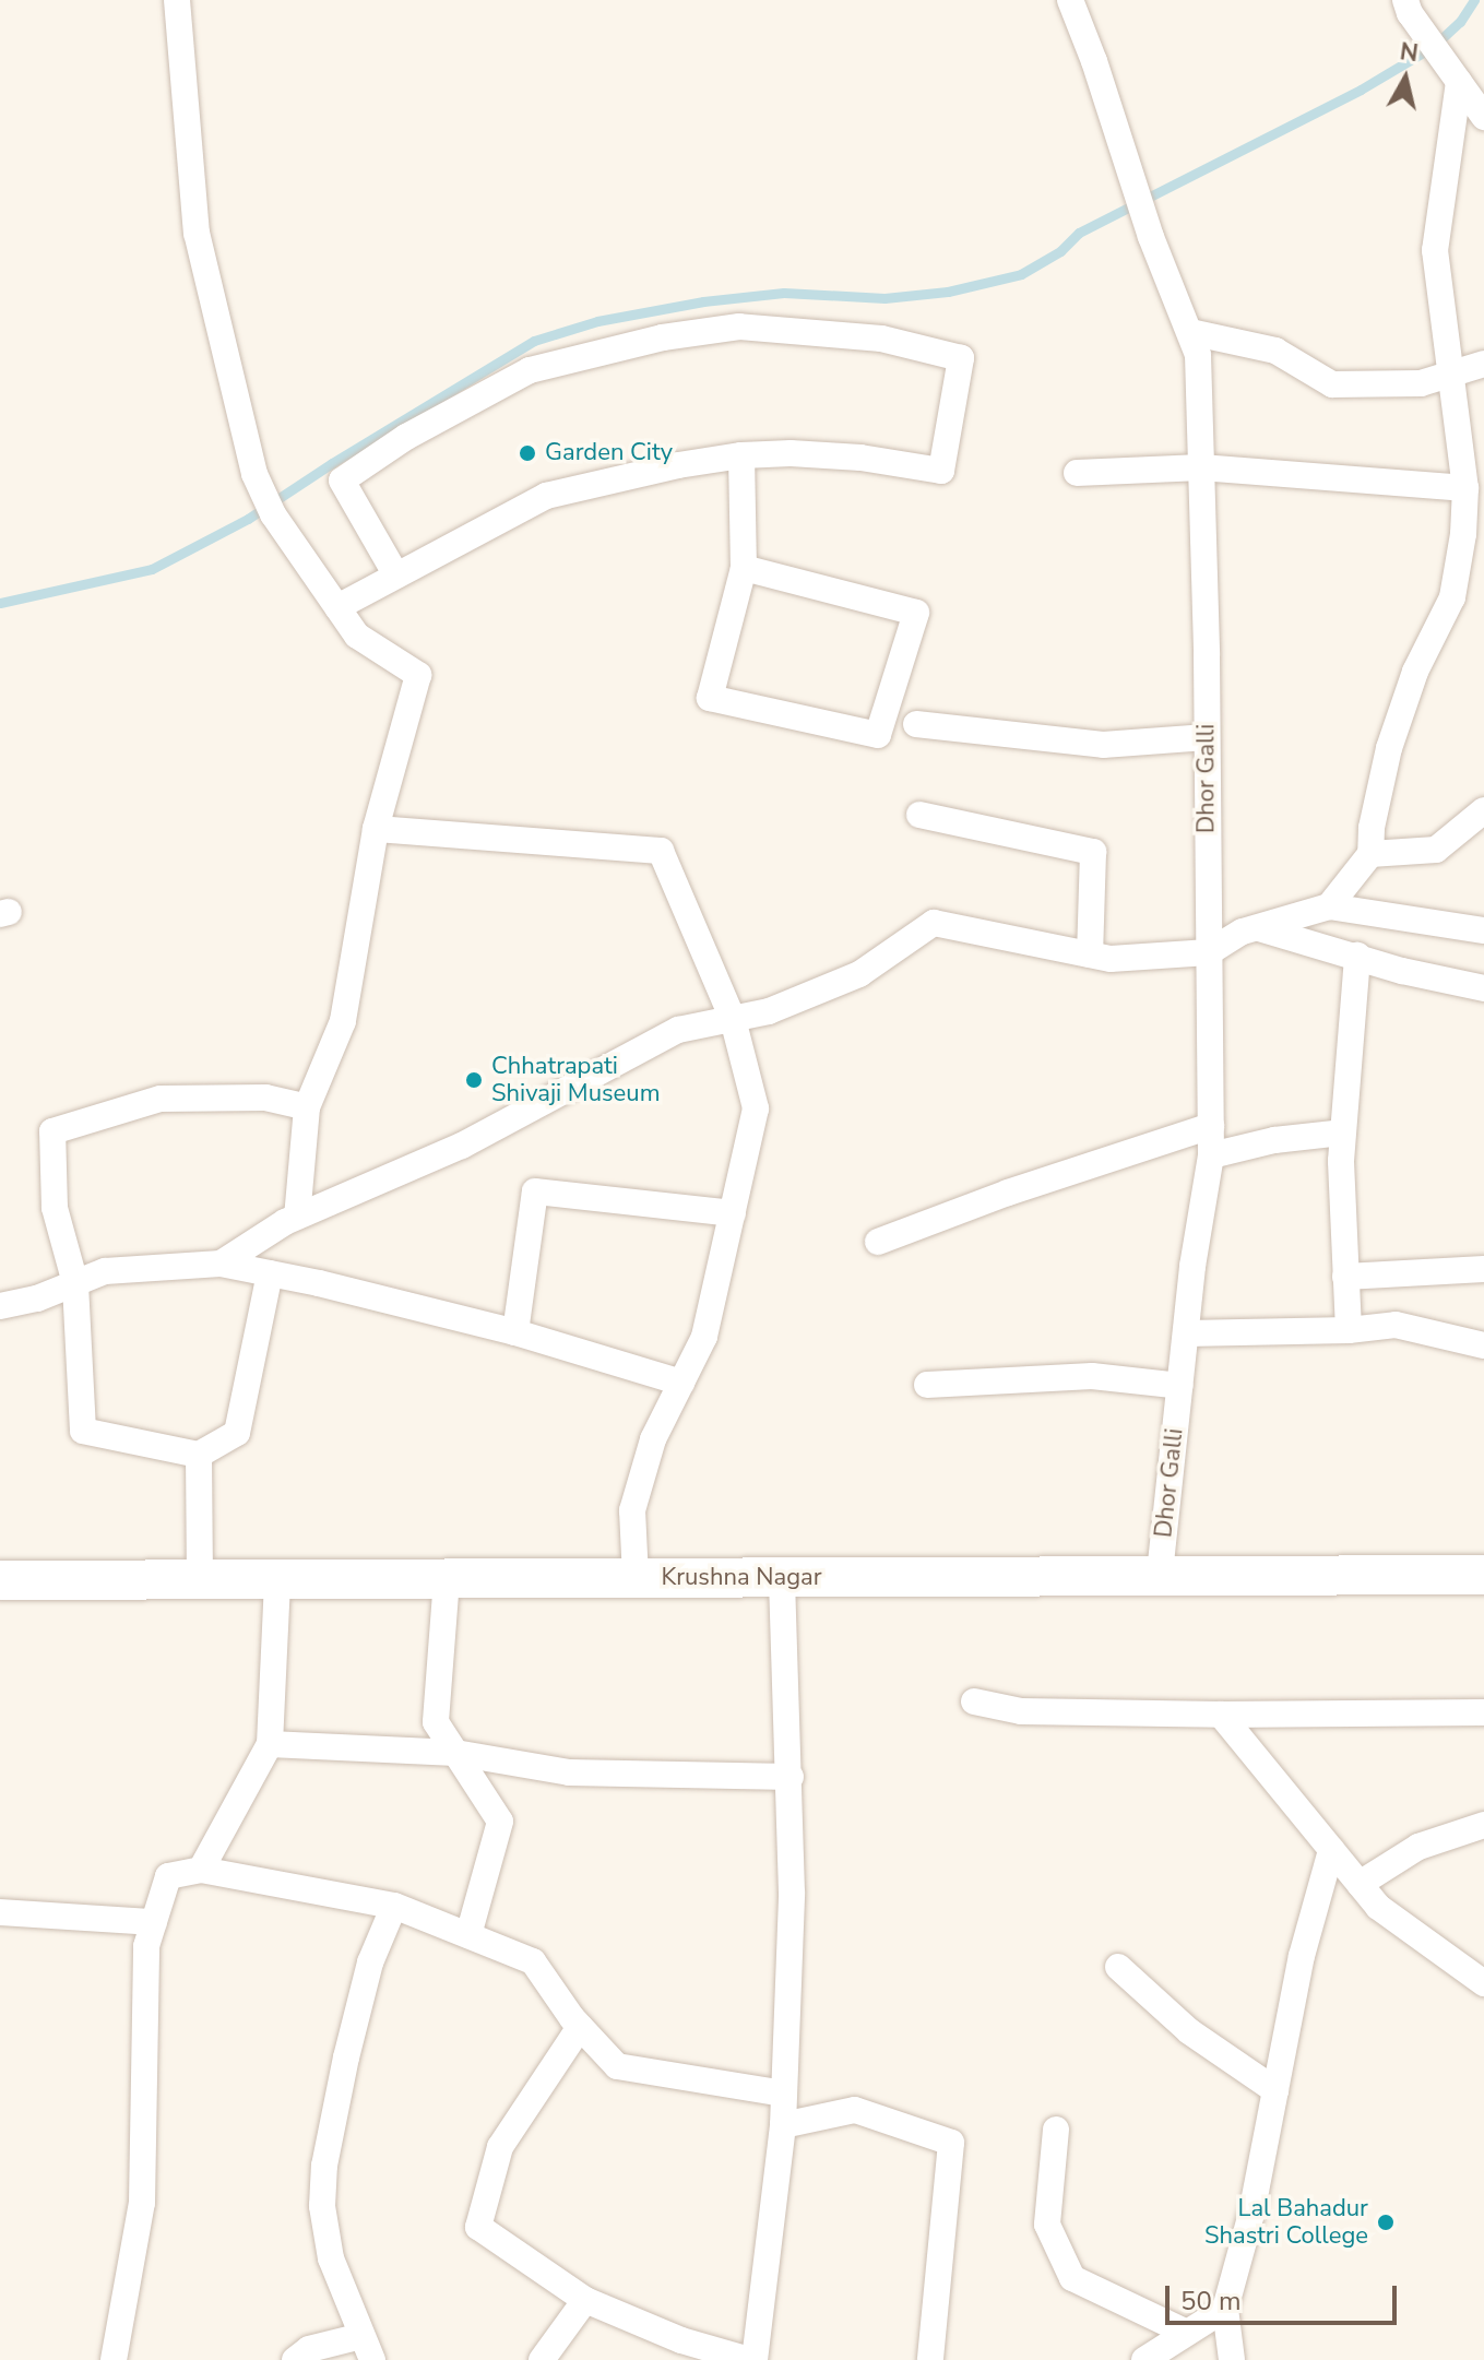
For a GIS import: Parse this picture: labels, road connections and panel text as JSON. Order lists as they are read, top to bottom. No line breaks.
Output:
{"streets":{"main road":["Krushna Nagar"],"street":["Dhor Galli"]},"crossings":[["Dhor Galli","Krushna Nagar"]],"places":["Garden City","Chhatrapati Shivaji Museum","Lal Bahadur Shastri College"],"scale_bar":"50 m","north":"top"}
